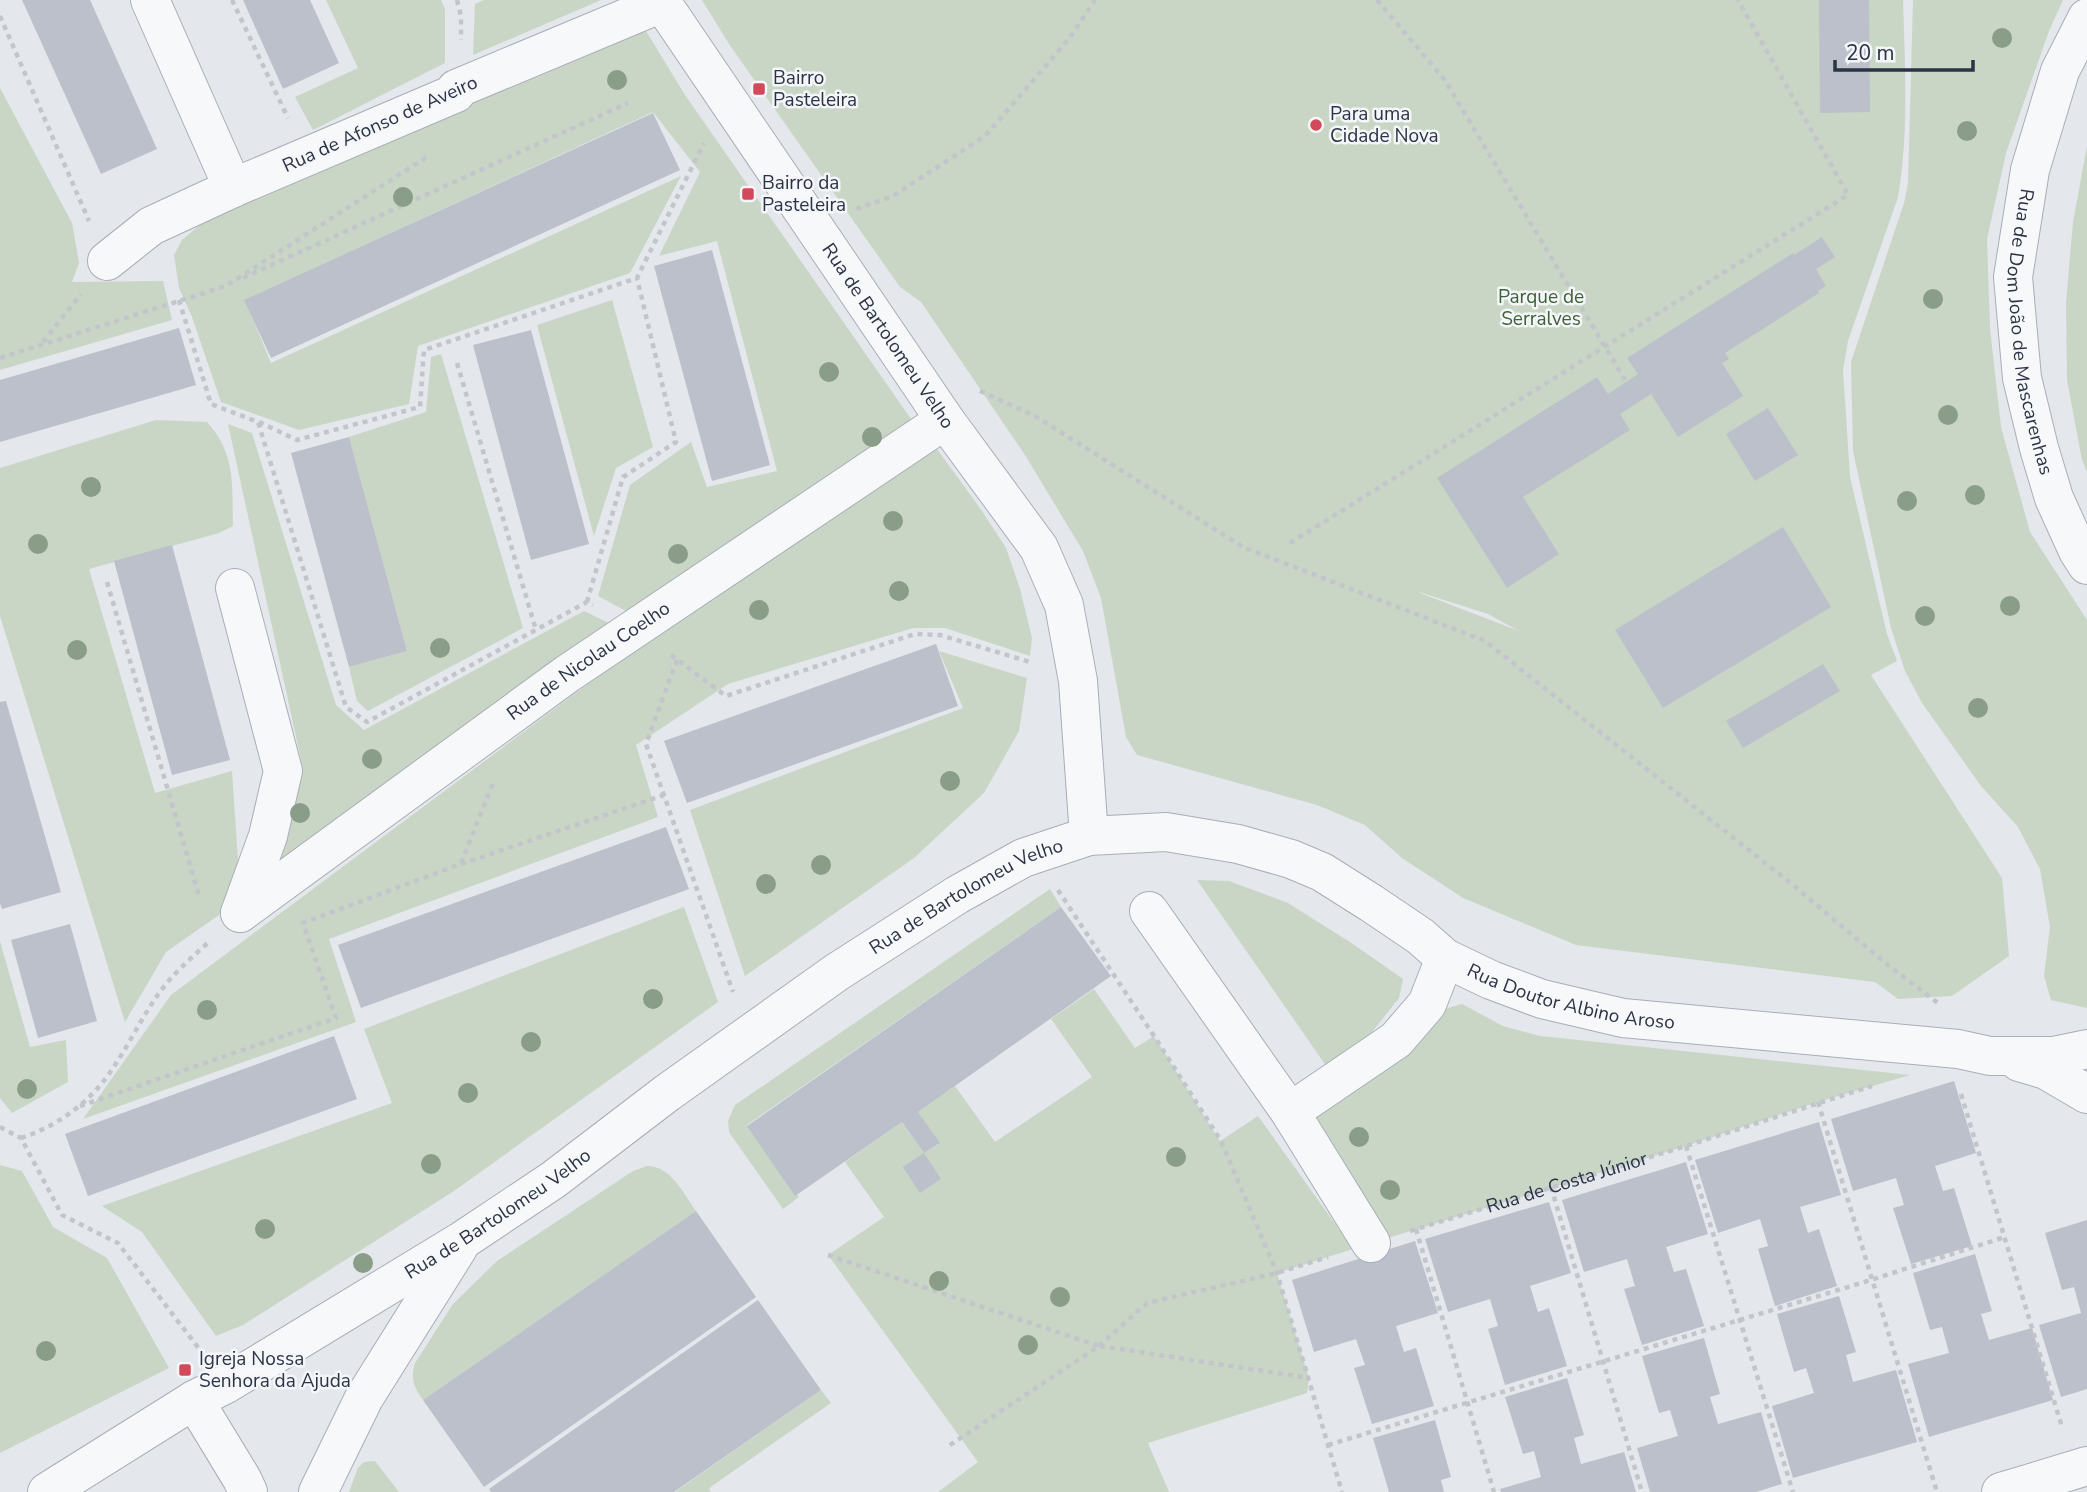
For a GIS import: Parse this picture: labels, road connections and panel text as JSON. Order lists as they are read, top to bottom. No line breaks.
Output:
{"streets":{"street":["Rua de Afonso de Aveiro","Rua de Dom João de Mascarenhas","Rua de Bartolomeu Velho","Rua de Nicolau Coelho","Rua Doutor Albino Aroso"],"path":["Rua de Costa Júnior"]},"crossings":[["Rua de Afonso de Aveiro","Rua de Bartolomeu Velho"],["Rua de Bartolomeu Velho","Rua de Nicolau Coelho"],["Rua de Bartolomeu Velho","Rua Doutor Albino Aroso"]],"parks":["Parque de Serralves"],"places":{"transit":["Bairro Pasteleira","Bairro da Pasteleira","Igreja Nossa Senhora da Ajuda"],"other":["Para uma Cidade Nova"]},"scale_bar":"20 m"}
